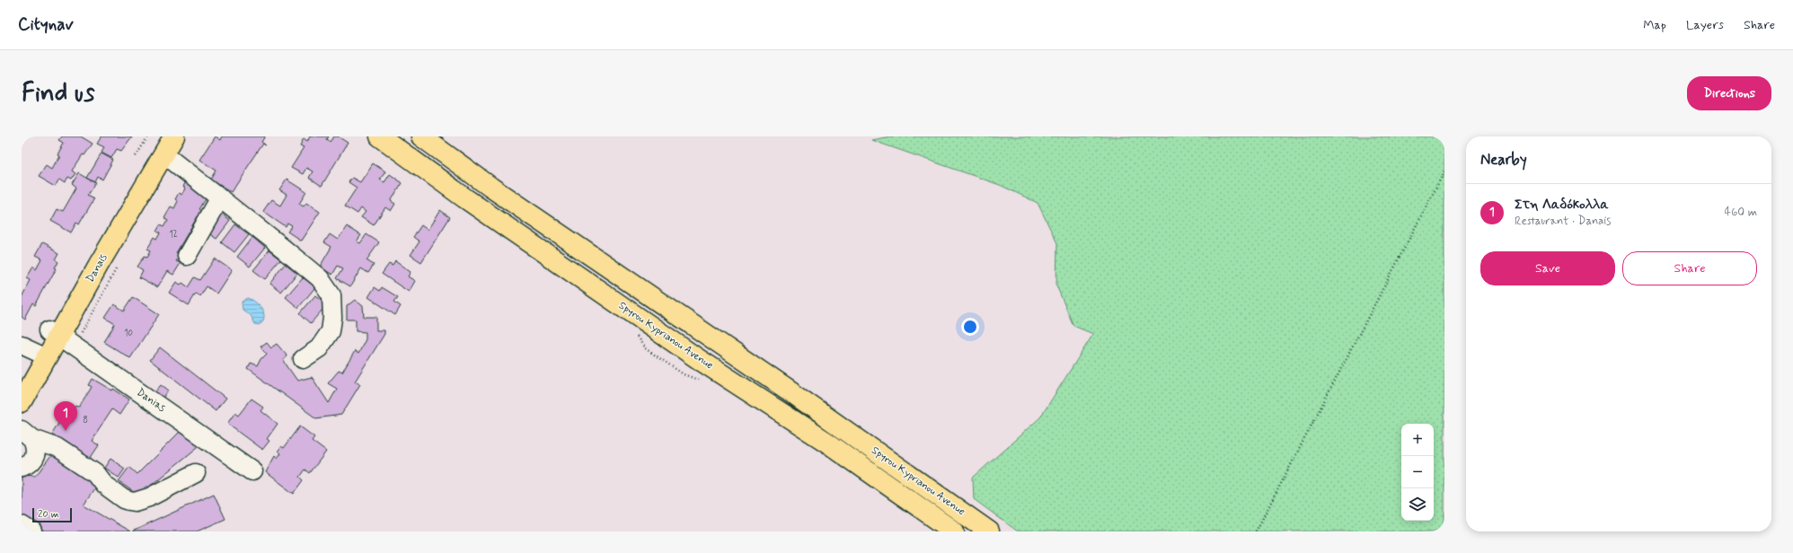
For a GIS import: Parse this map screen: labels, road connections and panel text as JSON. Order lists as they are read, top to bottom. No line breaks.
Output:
{"streets":{"main road":["Danais","Spyrou Kyprianou Avenue"],"street":["Danias"]},"crossings":[["Danais","Danias"]],"house_numbers":["12","10","8"],"scale_bar":"20 m","page":{"header":"Citynav","nav":["Map","Layers","Share"],"buttons":["Directions",["Save","Share"]],"title":"Find us","heading":"Nearby","list":[{"mark":"1","name":"Στη Λαδόκολλα","note":"Restaurant · Danais","value":"460 m"}],"pins":"1","map_buttons":["+","−"],"scale":"20 m"}}
